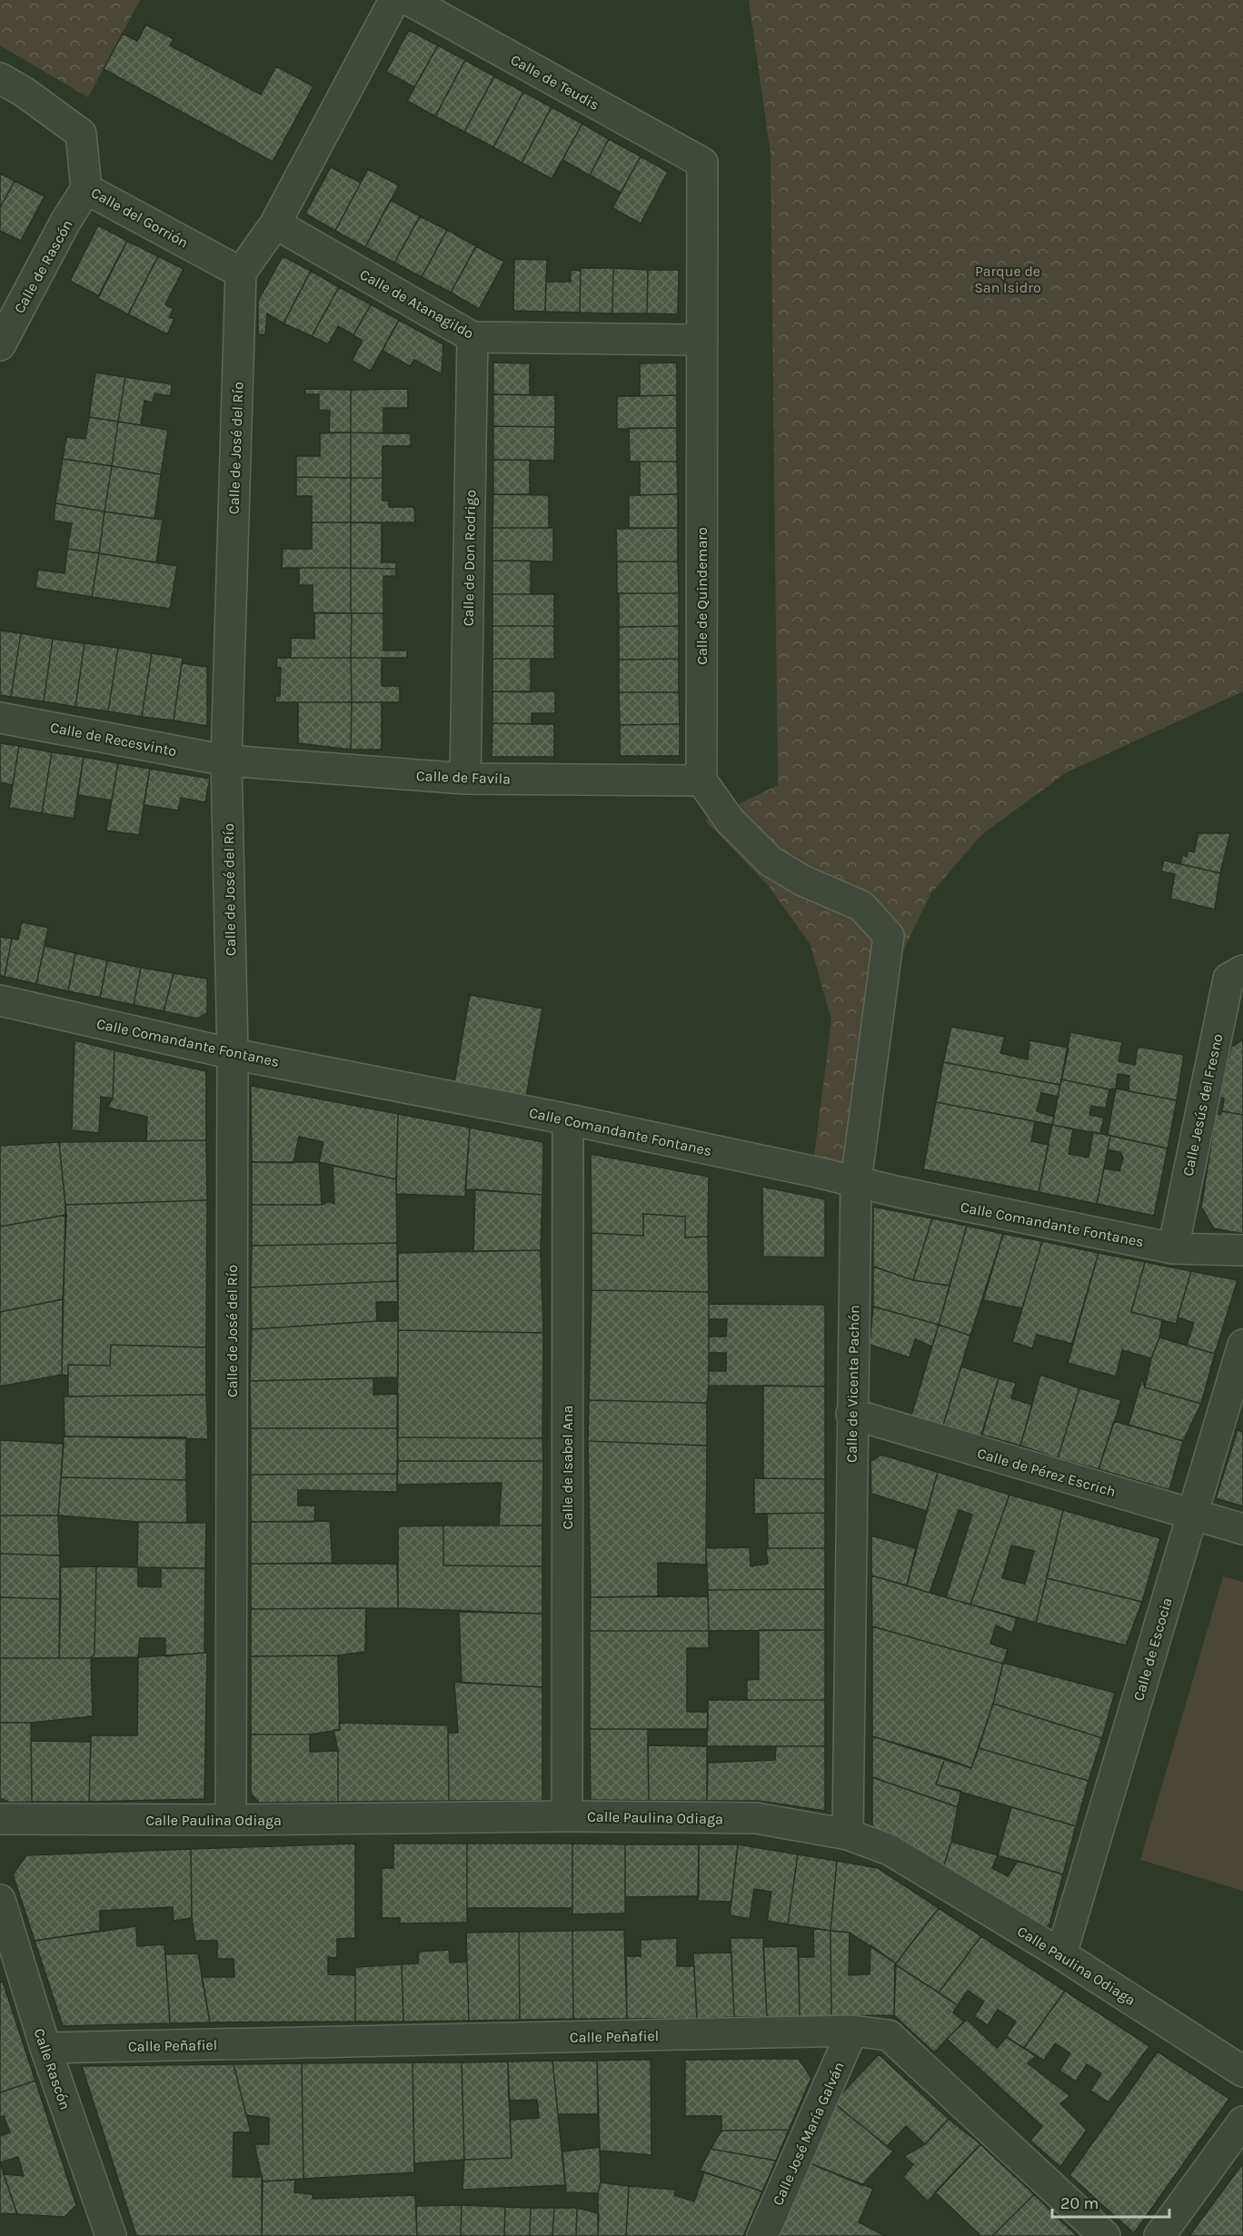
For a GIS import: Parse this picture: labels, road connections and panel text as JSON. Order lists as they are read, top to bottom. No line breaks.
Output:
{"streets":{"street":["Calle de Teudis","Calle del Gorrión","Calle de Rascón","Calle de Atanagildo","Calle de José del Río","Calle de Don Rodrigo","Calle de Quindemaro","Calle de Recesvinto","Calle de Favila","Calle Comandante Fontanes","Calle Jesús del Fresno","Calle de Vicenta Pachón","Calle de Isabel Ana","Calle de Pérez Escrich","Calle de Escocia","Calle Paulina Odiaga","Calle Peñafiel","Calle Rascón","Calle José María Galván"]},"crossings":[["Calle de Teudis","Calle de Quindemaro"],["Calle del Gorrión","Calle de Rascón"],["Calle del Gorrión","Calle de José del Río"],["Calle de Atanagildo","Calle de Don Rodrigo"],["Calle de Atanagildo","Calle de Quindemaro"],["Calle de José del Río","Calle de Recesvinto"],["Calle de José del Río","Calle de Favila"],["Calle de José del Río","Calle Comandante Fontanes"],["Calle de José del Río","Calle Paulina Odiaga"],["Calle de Don Rodrigo","Calle de Favila"],["Calle de Quindemaro","Calle de Favila"],["Calle de Quindemaro","Calle de Vicenta Pachón"],["Calle de Recesvinto","Calle de Favila"],["Calle de Favila","Calle de Vicenta Pachón"],["Calle Comandante Fontanes","Calle Jesús del Fresno"],["Calle Comandante Fontanes","Calle de Vicenta Pachón"],["Calle Comandante Fontanes","Calle de Isabel Ana"],["Calle de Vicenta Pachón","Calle de Pérez Escrich"],["Calle de Vicenta Pachón","Calle Paulina Odiaga"],["Calle de Isabel Ana","Calle Paulina Odiaga"],["Calle de Pérez Escrich","Calle de Escocia"],["Calle de Escocia","Calle Paulina Odiaga"],["Calle Peñafiel","Calle Rascón"],["Calle Peñafiel","Calle José María Galván"]],"parks":["Parque de San Isidro"],"scale_bar":"20 m"}
